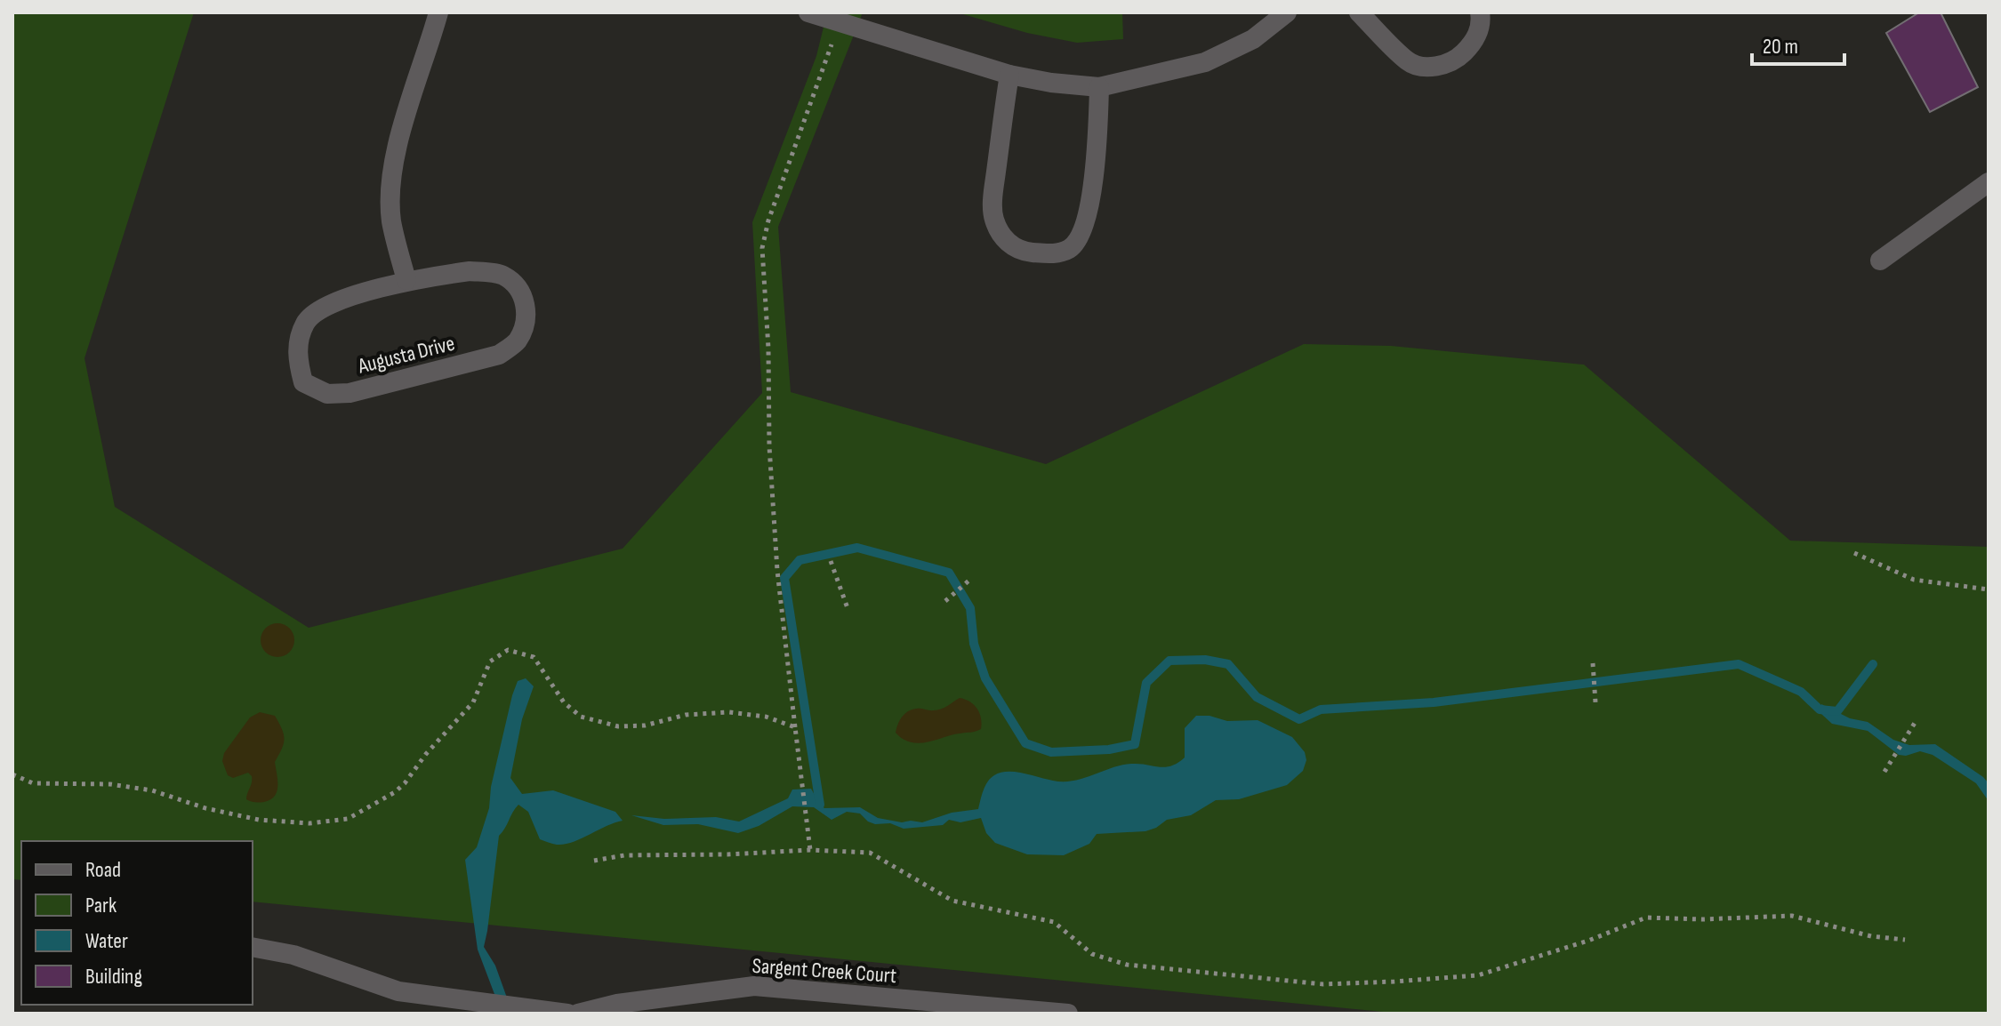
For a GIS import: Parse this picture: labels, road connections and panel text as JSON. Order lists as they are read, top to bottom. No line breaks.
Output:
{"streets":{"street":["Augusta Drive","Sargent Creek Court"]},"legend":["Road","Park","Water","Building"],"scale_bar":"20 m"}
